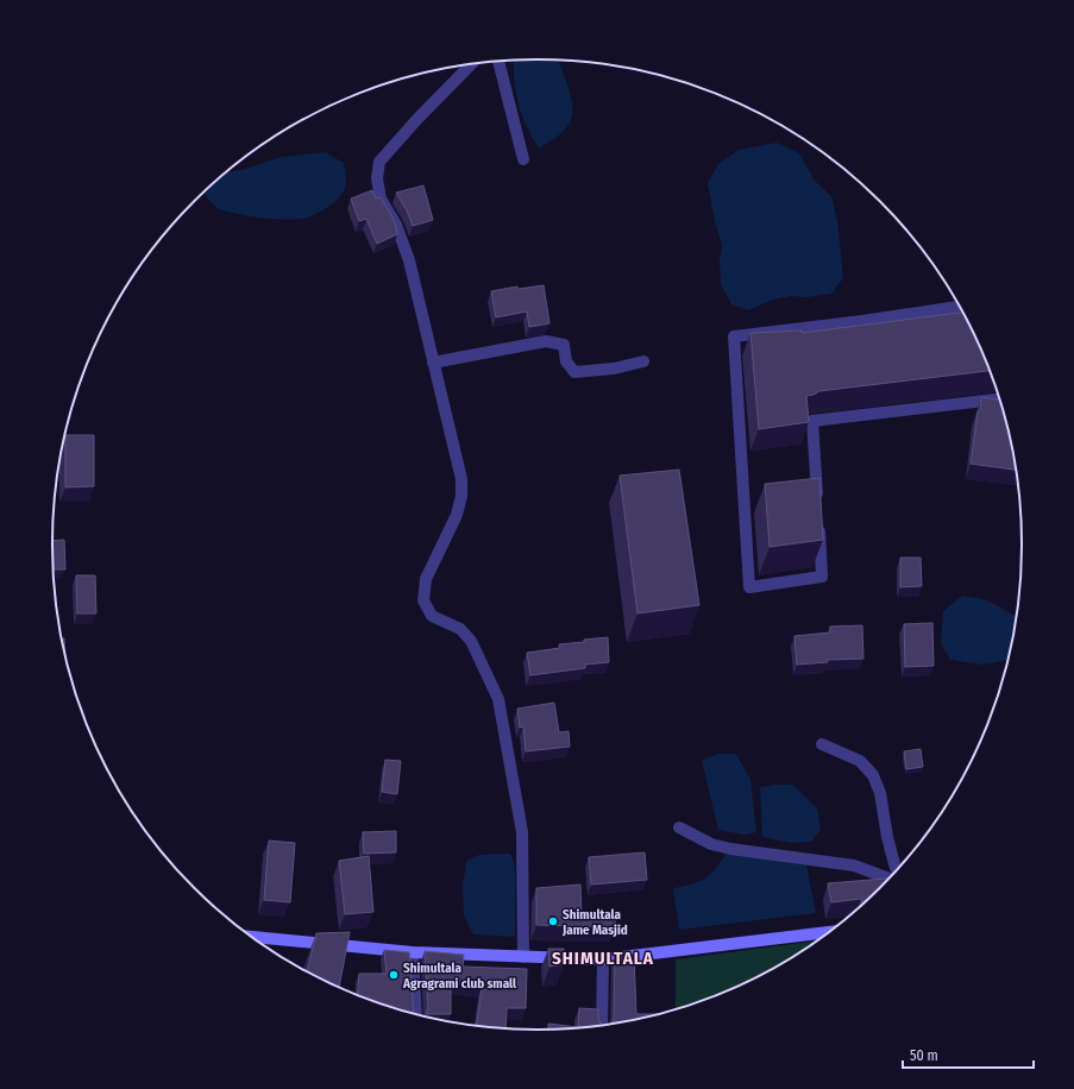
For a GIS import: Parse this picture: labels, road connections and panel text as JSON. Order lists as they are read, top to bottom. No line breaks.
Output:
{"districts":["SHIMULTALA"],"places":["Shimultala Jame Masjid","Shimultala Agragrami club small"],"scale_bar":"50 m"}
